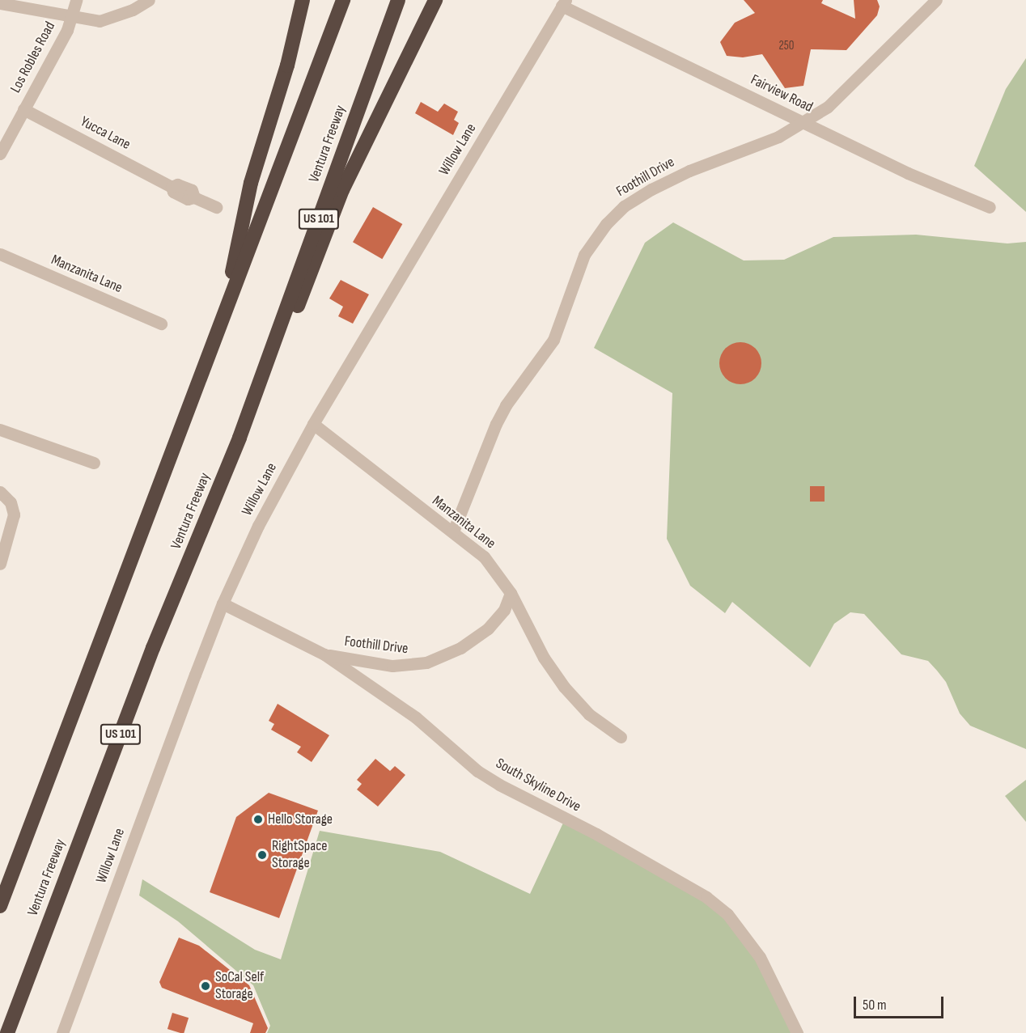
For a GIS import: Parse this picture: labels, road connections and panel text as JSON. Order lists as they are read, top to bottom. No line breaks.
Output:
{"streets":{"highway":["Ventura Freeway","US 101"],"street":["Los Robles Road","Fairview Road","Yucca Lane","Willow Lane","Foothill Drive","Manzanita Lane","South Skyline Drive"]},"crossings":[["Los Robles Road","Yucca Lane"],["Fairview Road","Willow Lane"],["Fairview Road","Foothill Drive"],["Willow Lane","Manzanita Lane"],["Willow Lane","South Skyline Drive"],["Foothill Drive","Manzanita Lane"],["Foothill Drive","South Skyline Drive"]],"places":["Hello Storage","RightSpace Storage","SoCal Self Storage"],"house_numbers":["250"],"scale_bar":"50 m"}
